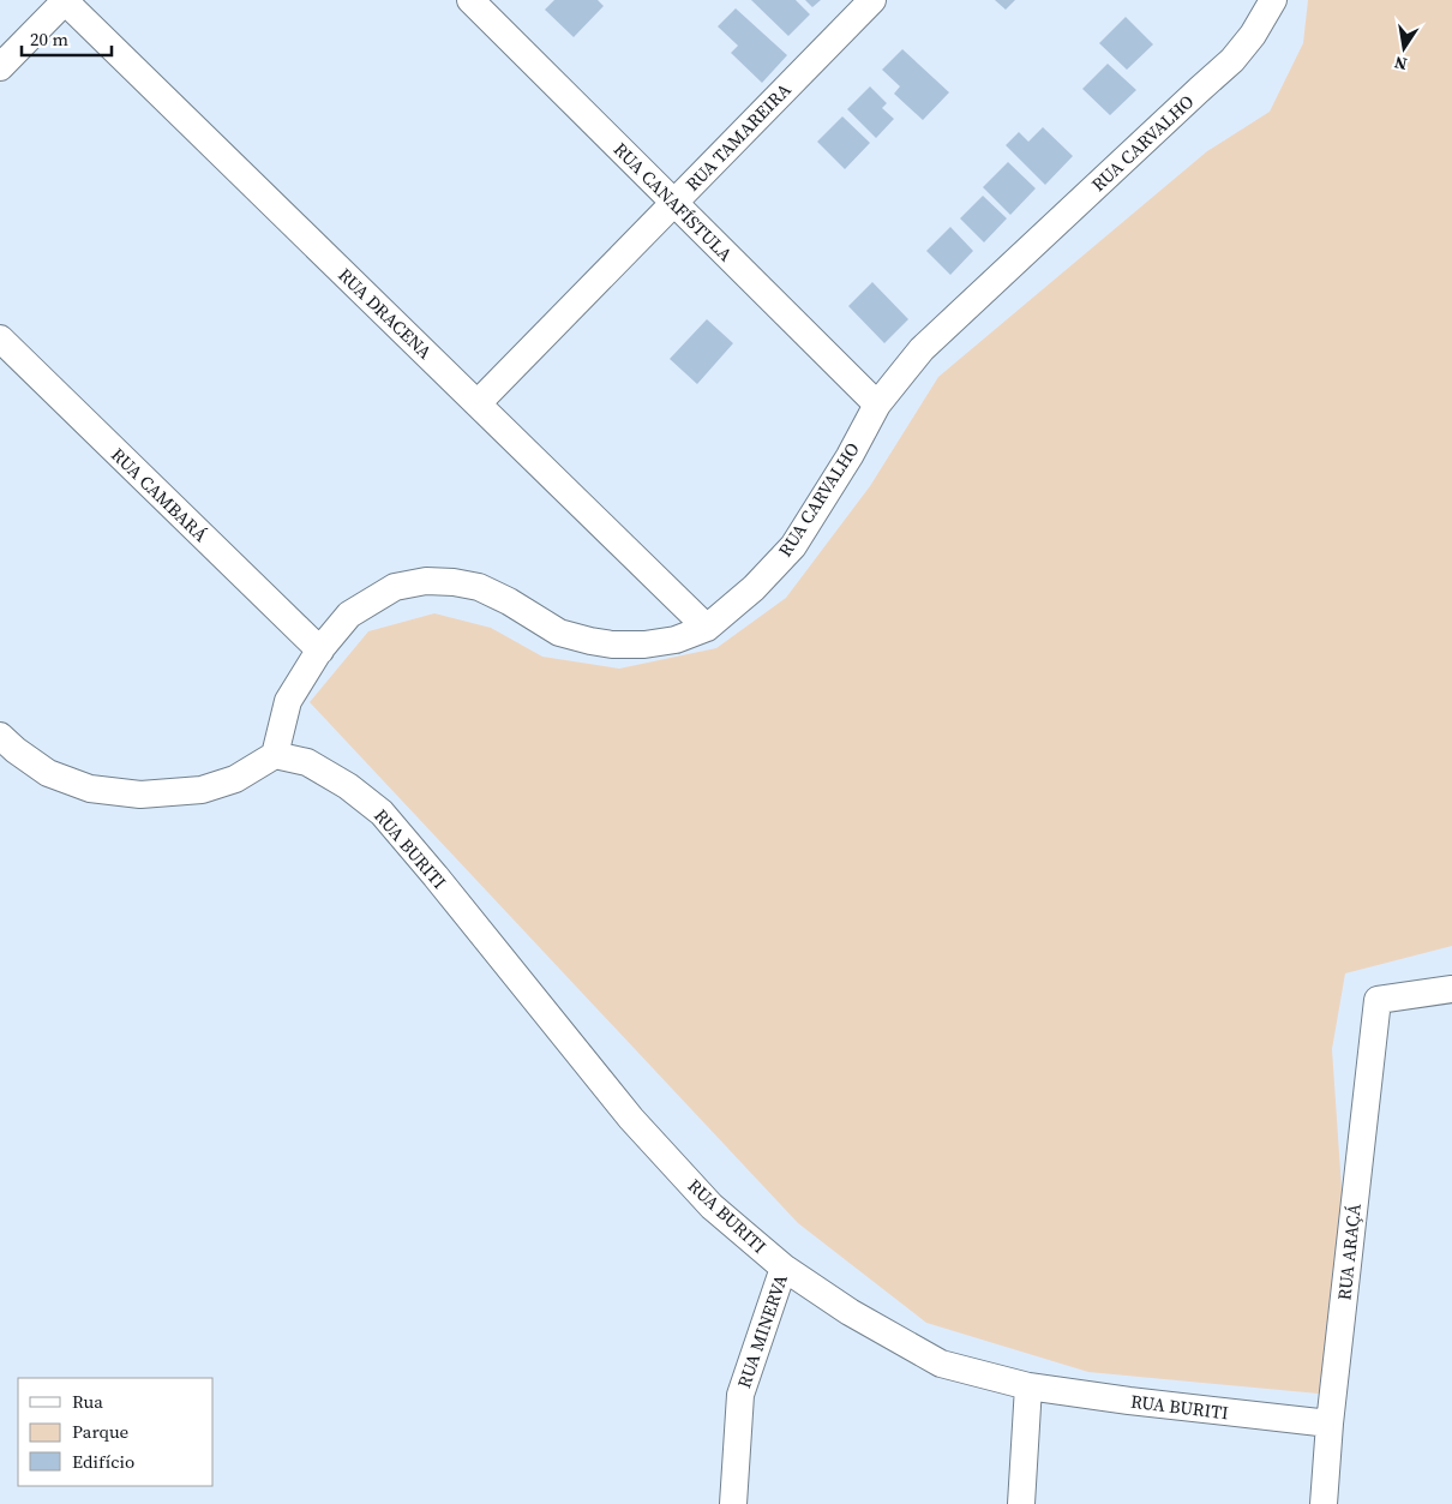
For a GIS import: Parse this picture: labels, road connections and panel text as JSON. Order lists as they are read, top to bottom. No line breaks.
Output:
{"streets":{"street":["RUA TAMAREIRA","RUA CARVALHO","RUA CANAFÍSTULA","RUA DRACENA","RUA CAMBARÁ","RUA BURITI","RUA ARAÇÁ","RUA MINERVA"]},"crossings":[["RUA TAMAREIRA","RUA CANAFÍSTULA"],["RUA TAMAREIRA","RUA DRACENA"],["RUA CARVALHO","RUA CANAFÍSTULA"],["RUA CARVALHO","RUA DRACENA"],["RUA CARVALHO","RUA CAMBARÁ"],["RUA CARVALHO","RUA BURITI"],["RUA BURITI","RUA ARAÇÁ"],["RUA BURITI","RUA MINERVA"]],"legend":["Rua","Parque","Edifício"],"scale_bar":"20 m","north":"bottom"}
